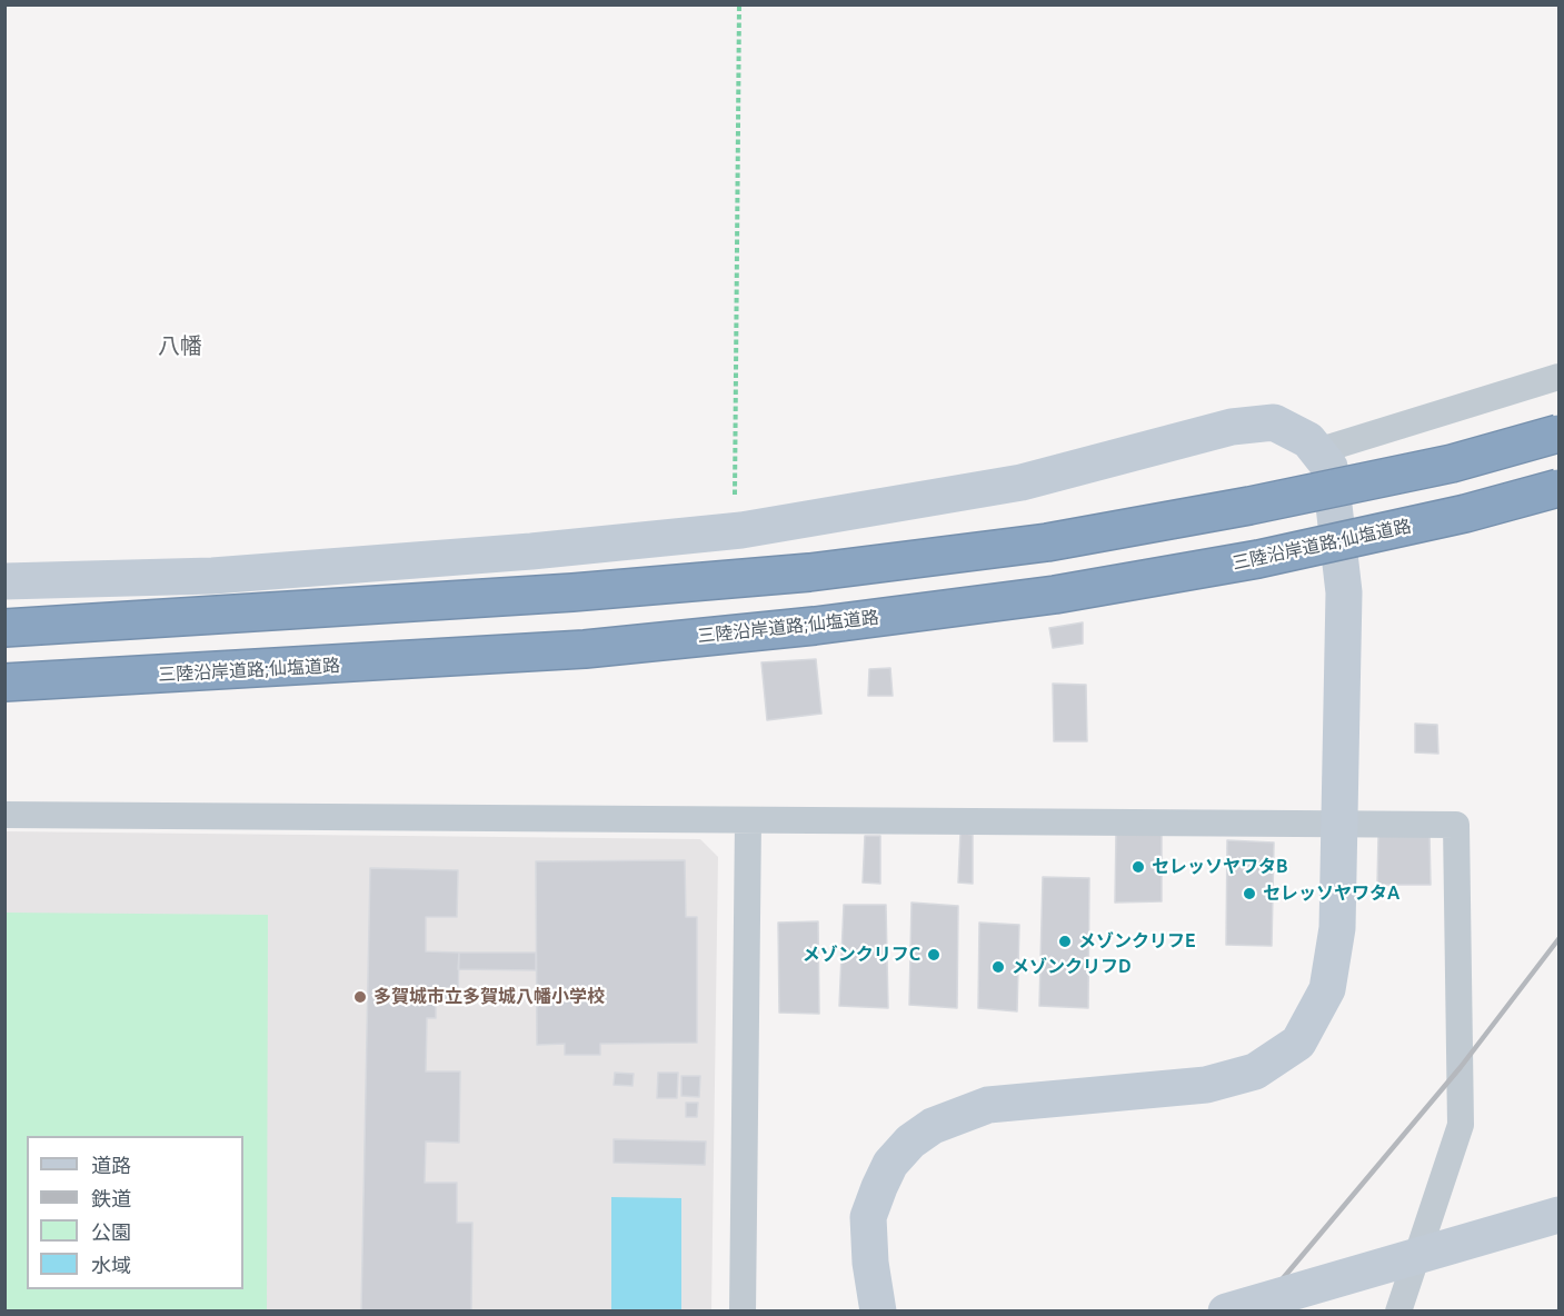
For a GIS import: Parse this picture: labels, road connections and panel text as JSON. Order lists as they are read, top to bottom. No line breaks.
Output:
{"streets":{"highway":["三陸沿岸道路;仙塩道路"]},"districts":["八幡"],"places":["セレッソヤワタB","セレッソヤワタA","メゾンクリフE","メゾンクリフC","メゾンクリフD","多賀城市立多賀城八幡小学校"],"legend":["道路","鉄道","公園","水域"]}
